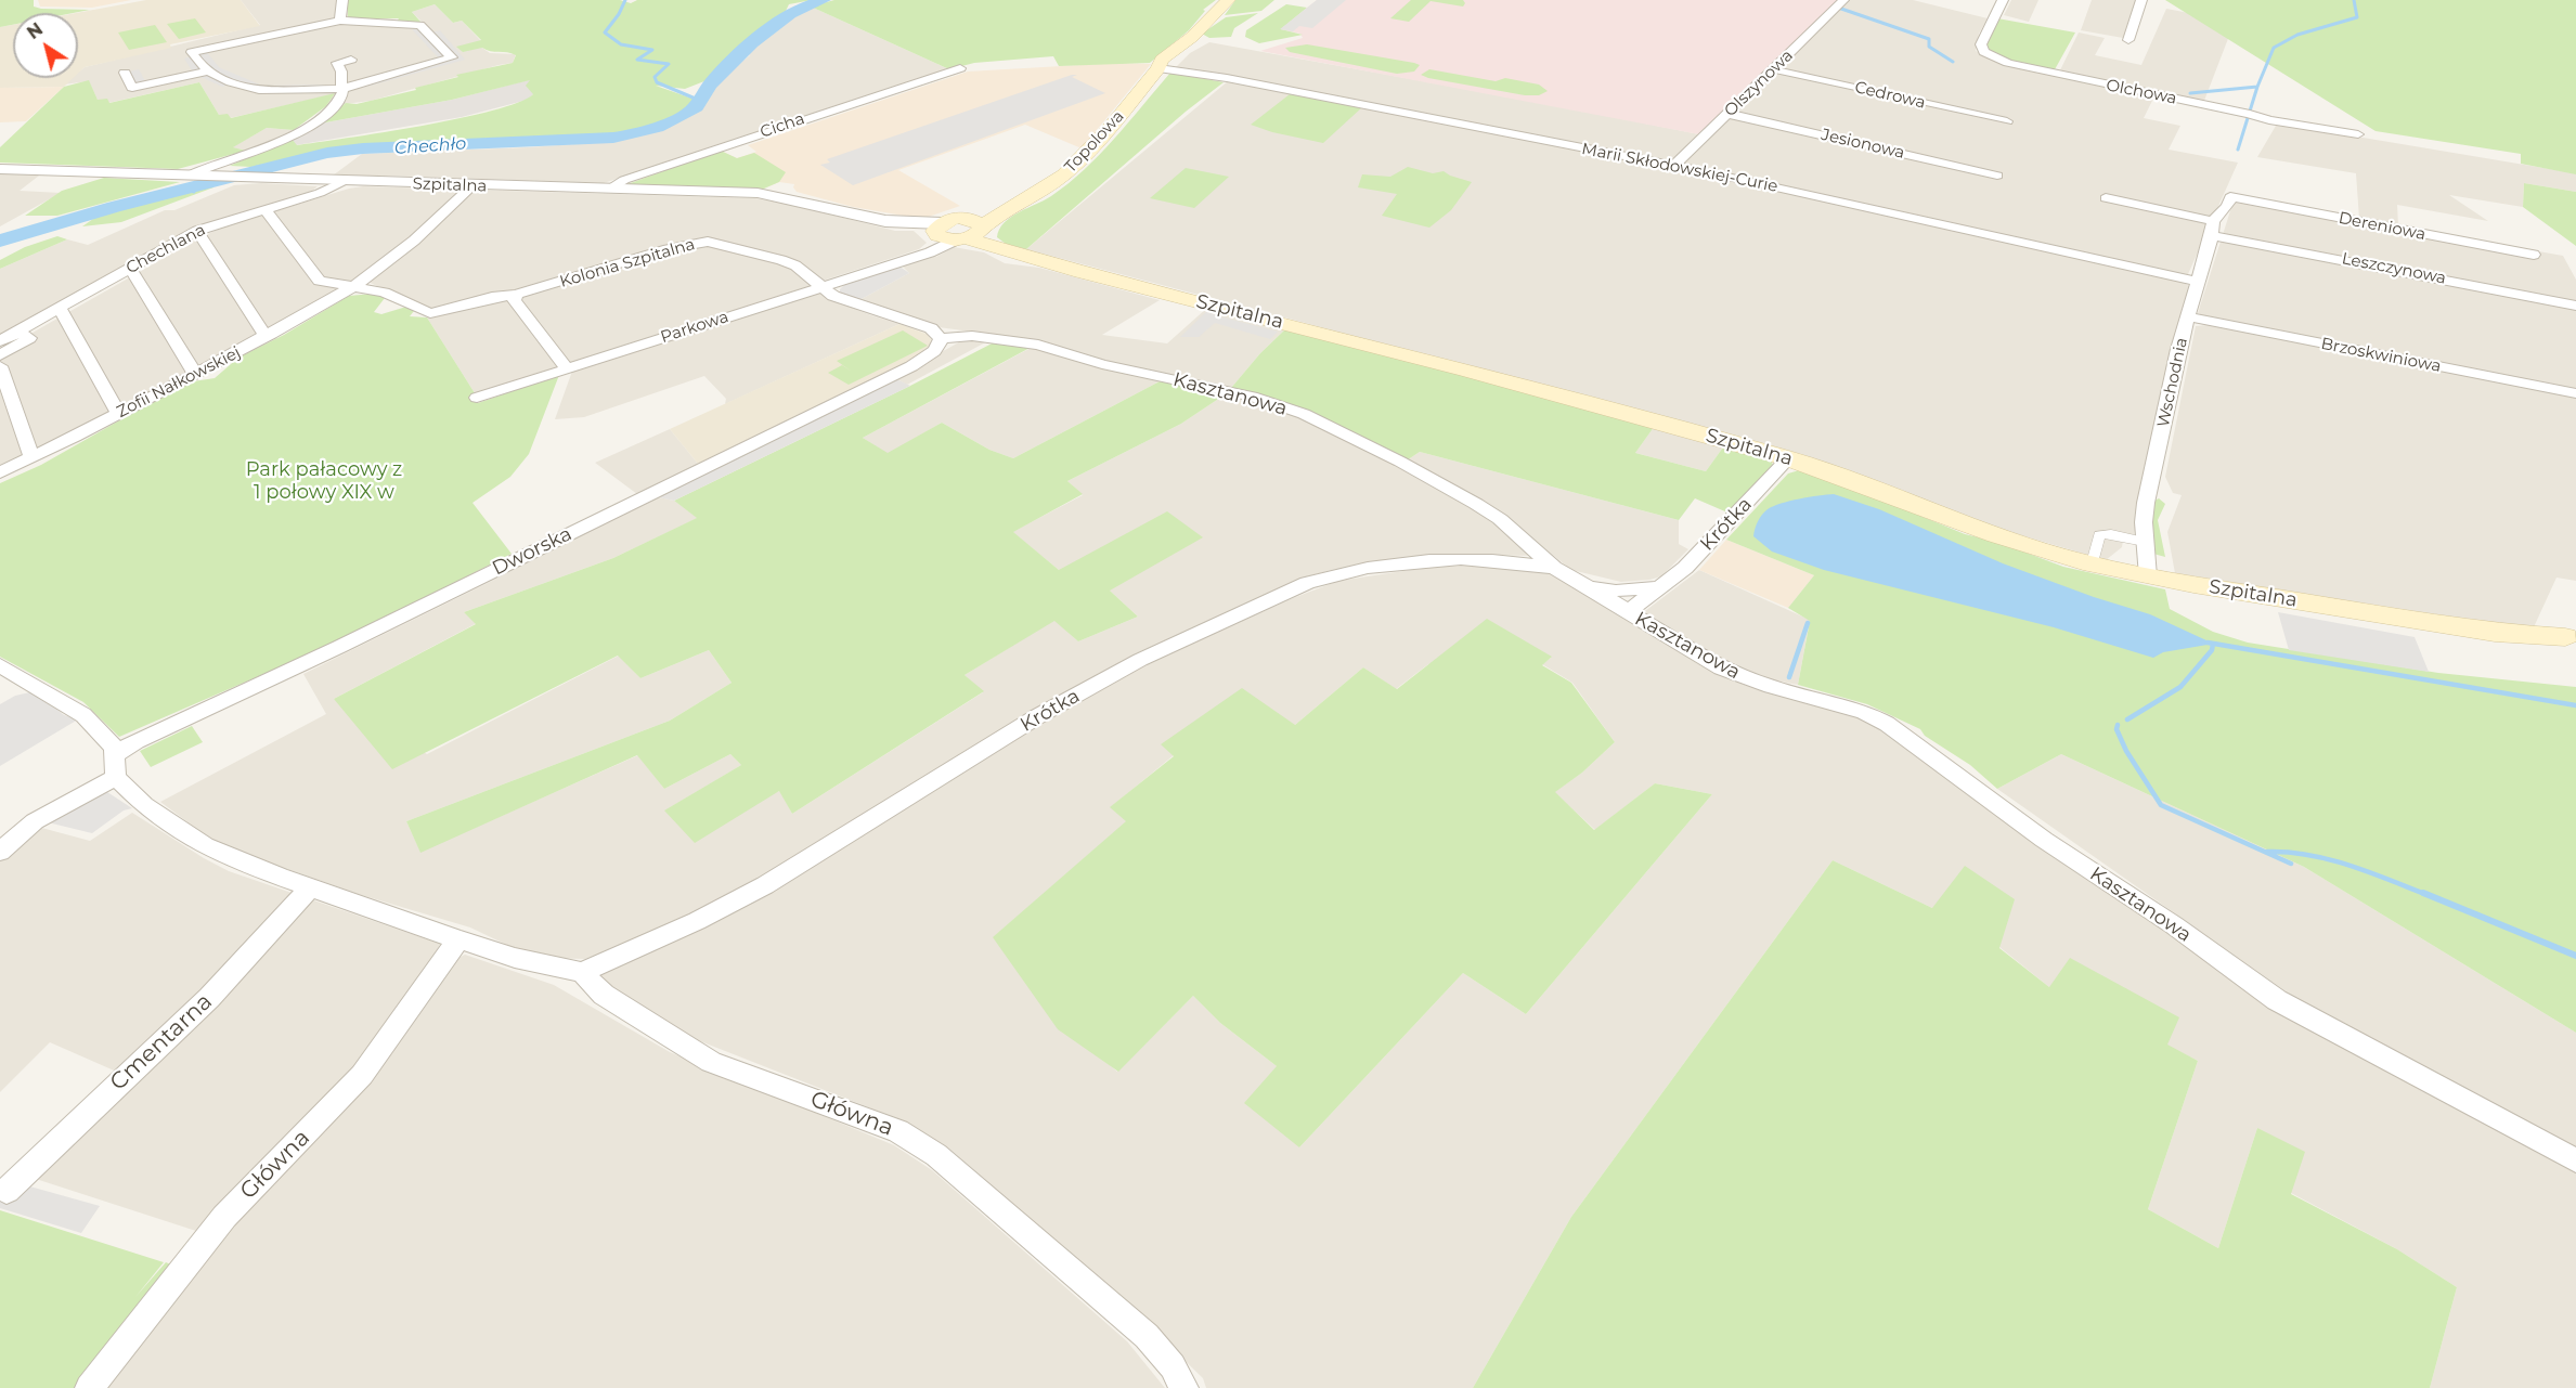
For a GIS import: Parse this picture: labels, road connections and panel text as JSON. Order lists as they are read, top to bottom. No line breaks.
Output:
{"streets":{"main road":["Topolowa","Szpitalna"],"street":["Olszynowa","Olchowa","Cedrowa","Cicha","Jesionowa","Marii Skłodowskiej-Curie","Dereniowa","Chechlana","Kolonia Szpitalna","Leszczynowa","Parkowa","Brzoskwiniowa","Zofii Nałkowskiej","Wschodnia","Kasztanowa","Krótka","Dworska","Cmentarna","Główna"]},"crossings":[["Olszynowa","Cedrowa"],["Olszynowa","Jesionowa"],["Olszynowa","Marii Skłodowskiej-Curie"],["Cicha","Szpitalna"],["Topolowa","Marii Skłodowskiej-Curie"],["Topolowa","Szpitalna"],["Topolowa","Parkowa"],["Marii Skłodowskiej-Curie","Wschodnia"],["Szpitalna","Chechlana"],["Szpitalna","Parkowa"],["Szpitalna","Zofii Nałkowskiej"],["Szpitalna","Wschodnia"],["Szpitalna","Krótka"],["Dereniowa","Wschodnia"],["Kolonia Szpitalna","Parkowa"],["Leszczynowa","Wschodnia"],["Brzoskwiniowa","Wschodnia"],["Kasztanowa","Krótka"],["Kasztanowa","Dworska"],["Krótka","Główna"]],"water":["Chechło"],"parks":["Park pałacowy z 1 połowy XIX w"],"north":"top left"}
